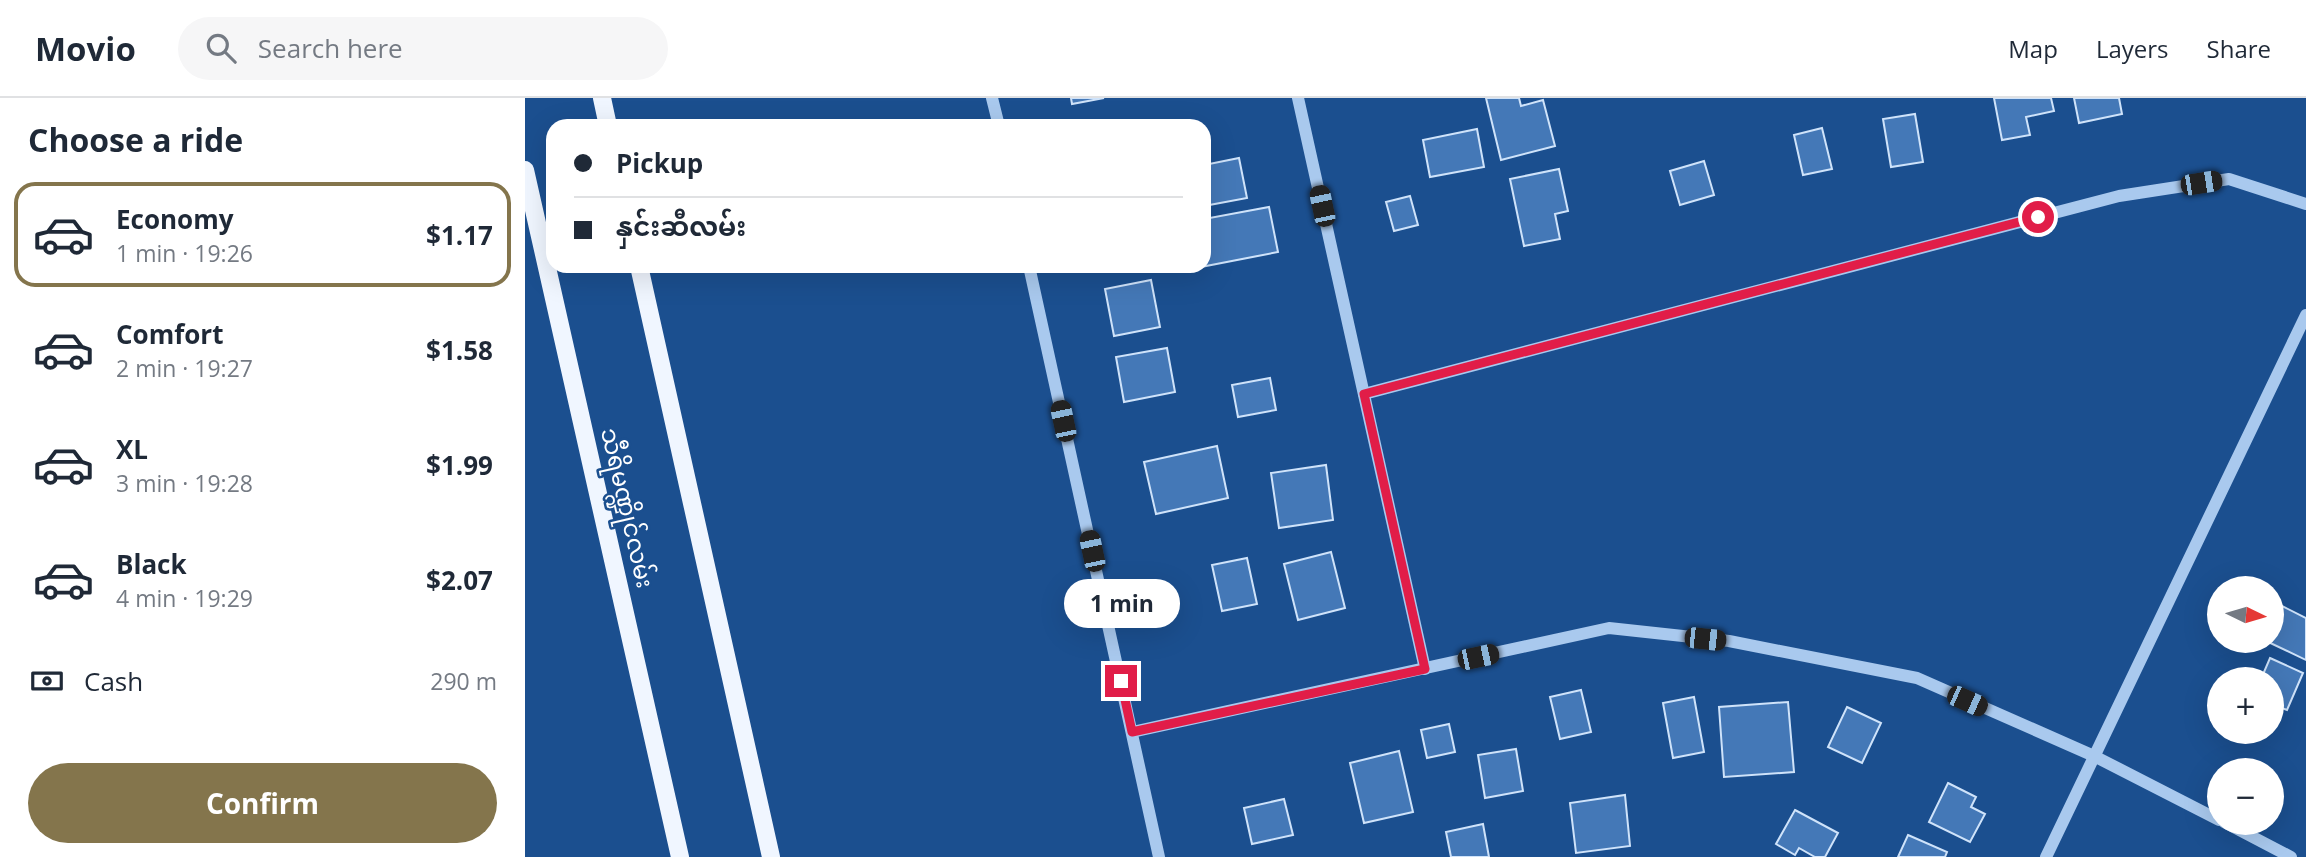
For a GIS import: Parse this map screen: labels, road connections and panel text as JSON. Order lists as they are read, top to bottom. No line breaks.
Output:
{"streets":{"main road":["သီရိမဏ္ဍိုင်လမ်း"]},"north":"right","page":{"header":"Movio","search":"Search here","nav":["Map","Layers","Share"],"heading":"Choose a ride","banner":["Pickup","နှင်းဆီလမ်း"],"list":[{"name":"Economy","note":"1 min · 19:26","value":"$1.17"},{"name":"Comfort","note":"2 min · 19:27","value":"$1.58"},{"name":"XL","note":"3 min · 19:28","value":"$1.99"},{"name":"Black","note":"4 min · 19:29","value":"$2.07"}],"map_buttons":["+","−"],"bubble":"1 min","pay":["Cash","290 m"],"buttons":"Confirm"}}
